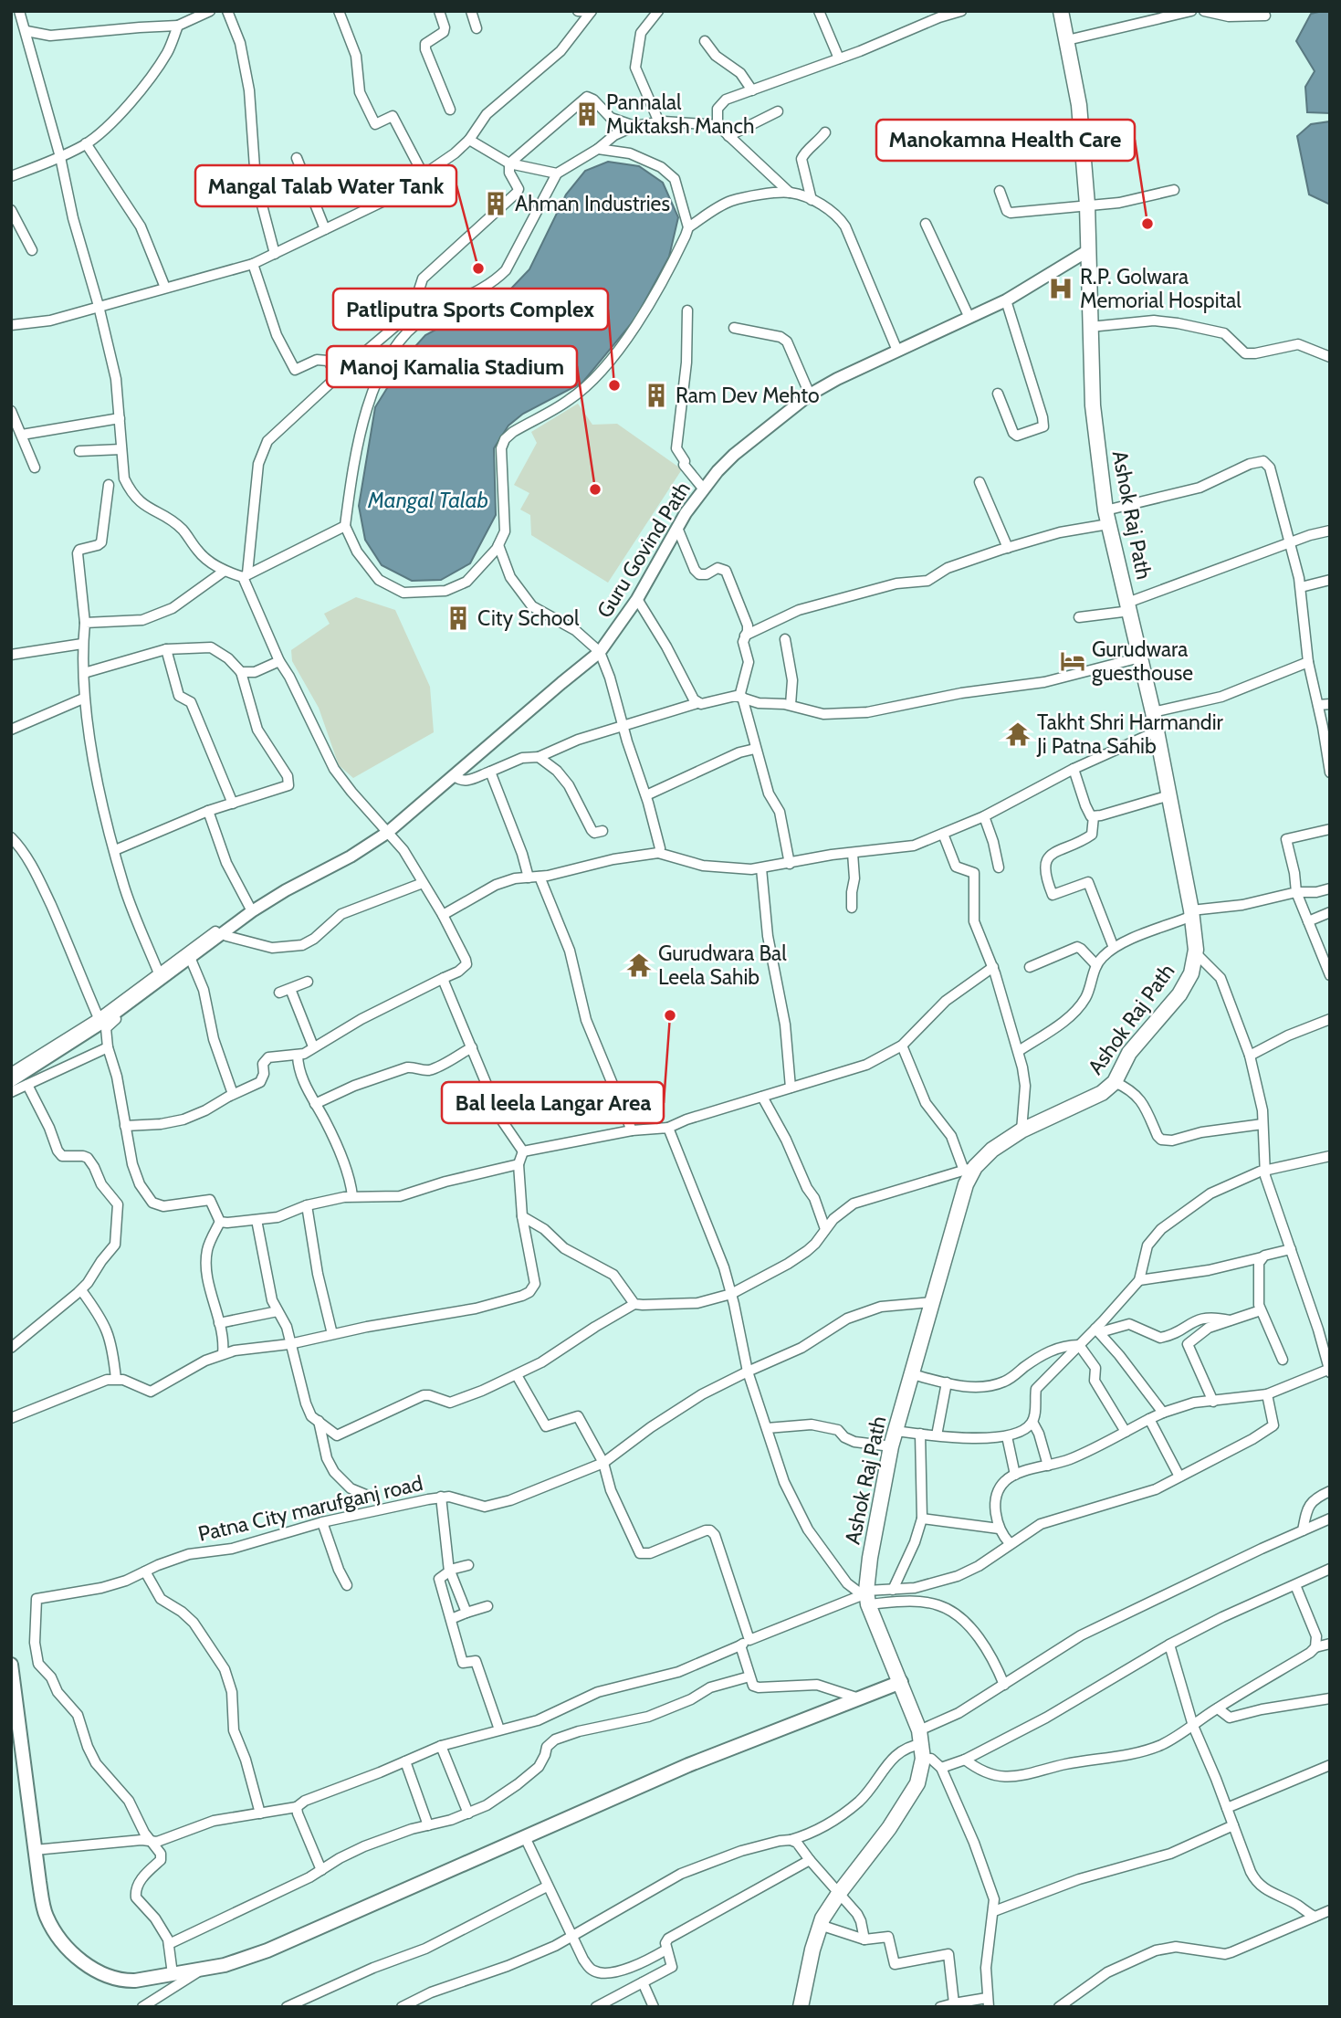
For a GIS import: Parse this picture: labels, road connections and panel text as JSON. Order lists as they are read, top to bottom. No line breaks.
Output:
{"streets":{"main road":["Ashok Raj Path"],"street":["Guru Govind Path","Patna City marufganj road"]},"crossings":[["Ashok Raj Path","Guru Govind Path"],["Ashok Raj Path","Patna City marufganj road"]],"water":["Mangal Talab"],"places":{"building":["Pannalal Muktaksh Manch","Ahman Industries","Ram Dev Mehto","City School"],"other":["Manokamna Health Care","Mangal Talab Water Tank","Patliputra Sports Complex","Manoj Kamalia Stadium","Bal leela Langar Area"],"hospital":["R.P. Golwara Memorial Hospital"],"hotel":["Gurudwara guesthouse"],"temple":["Takht Shri Harmandir Ji Patna Sahib","Gurudwara Bal Leela Sahib"]}}
